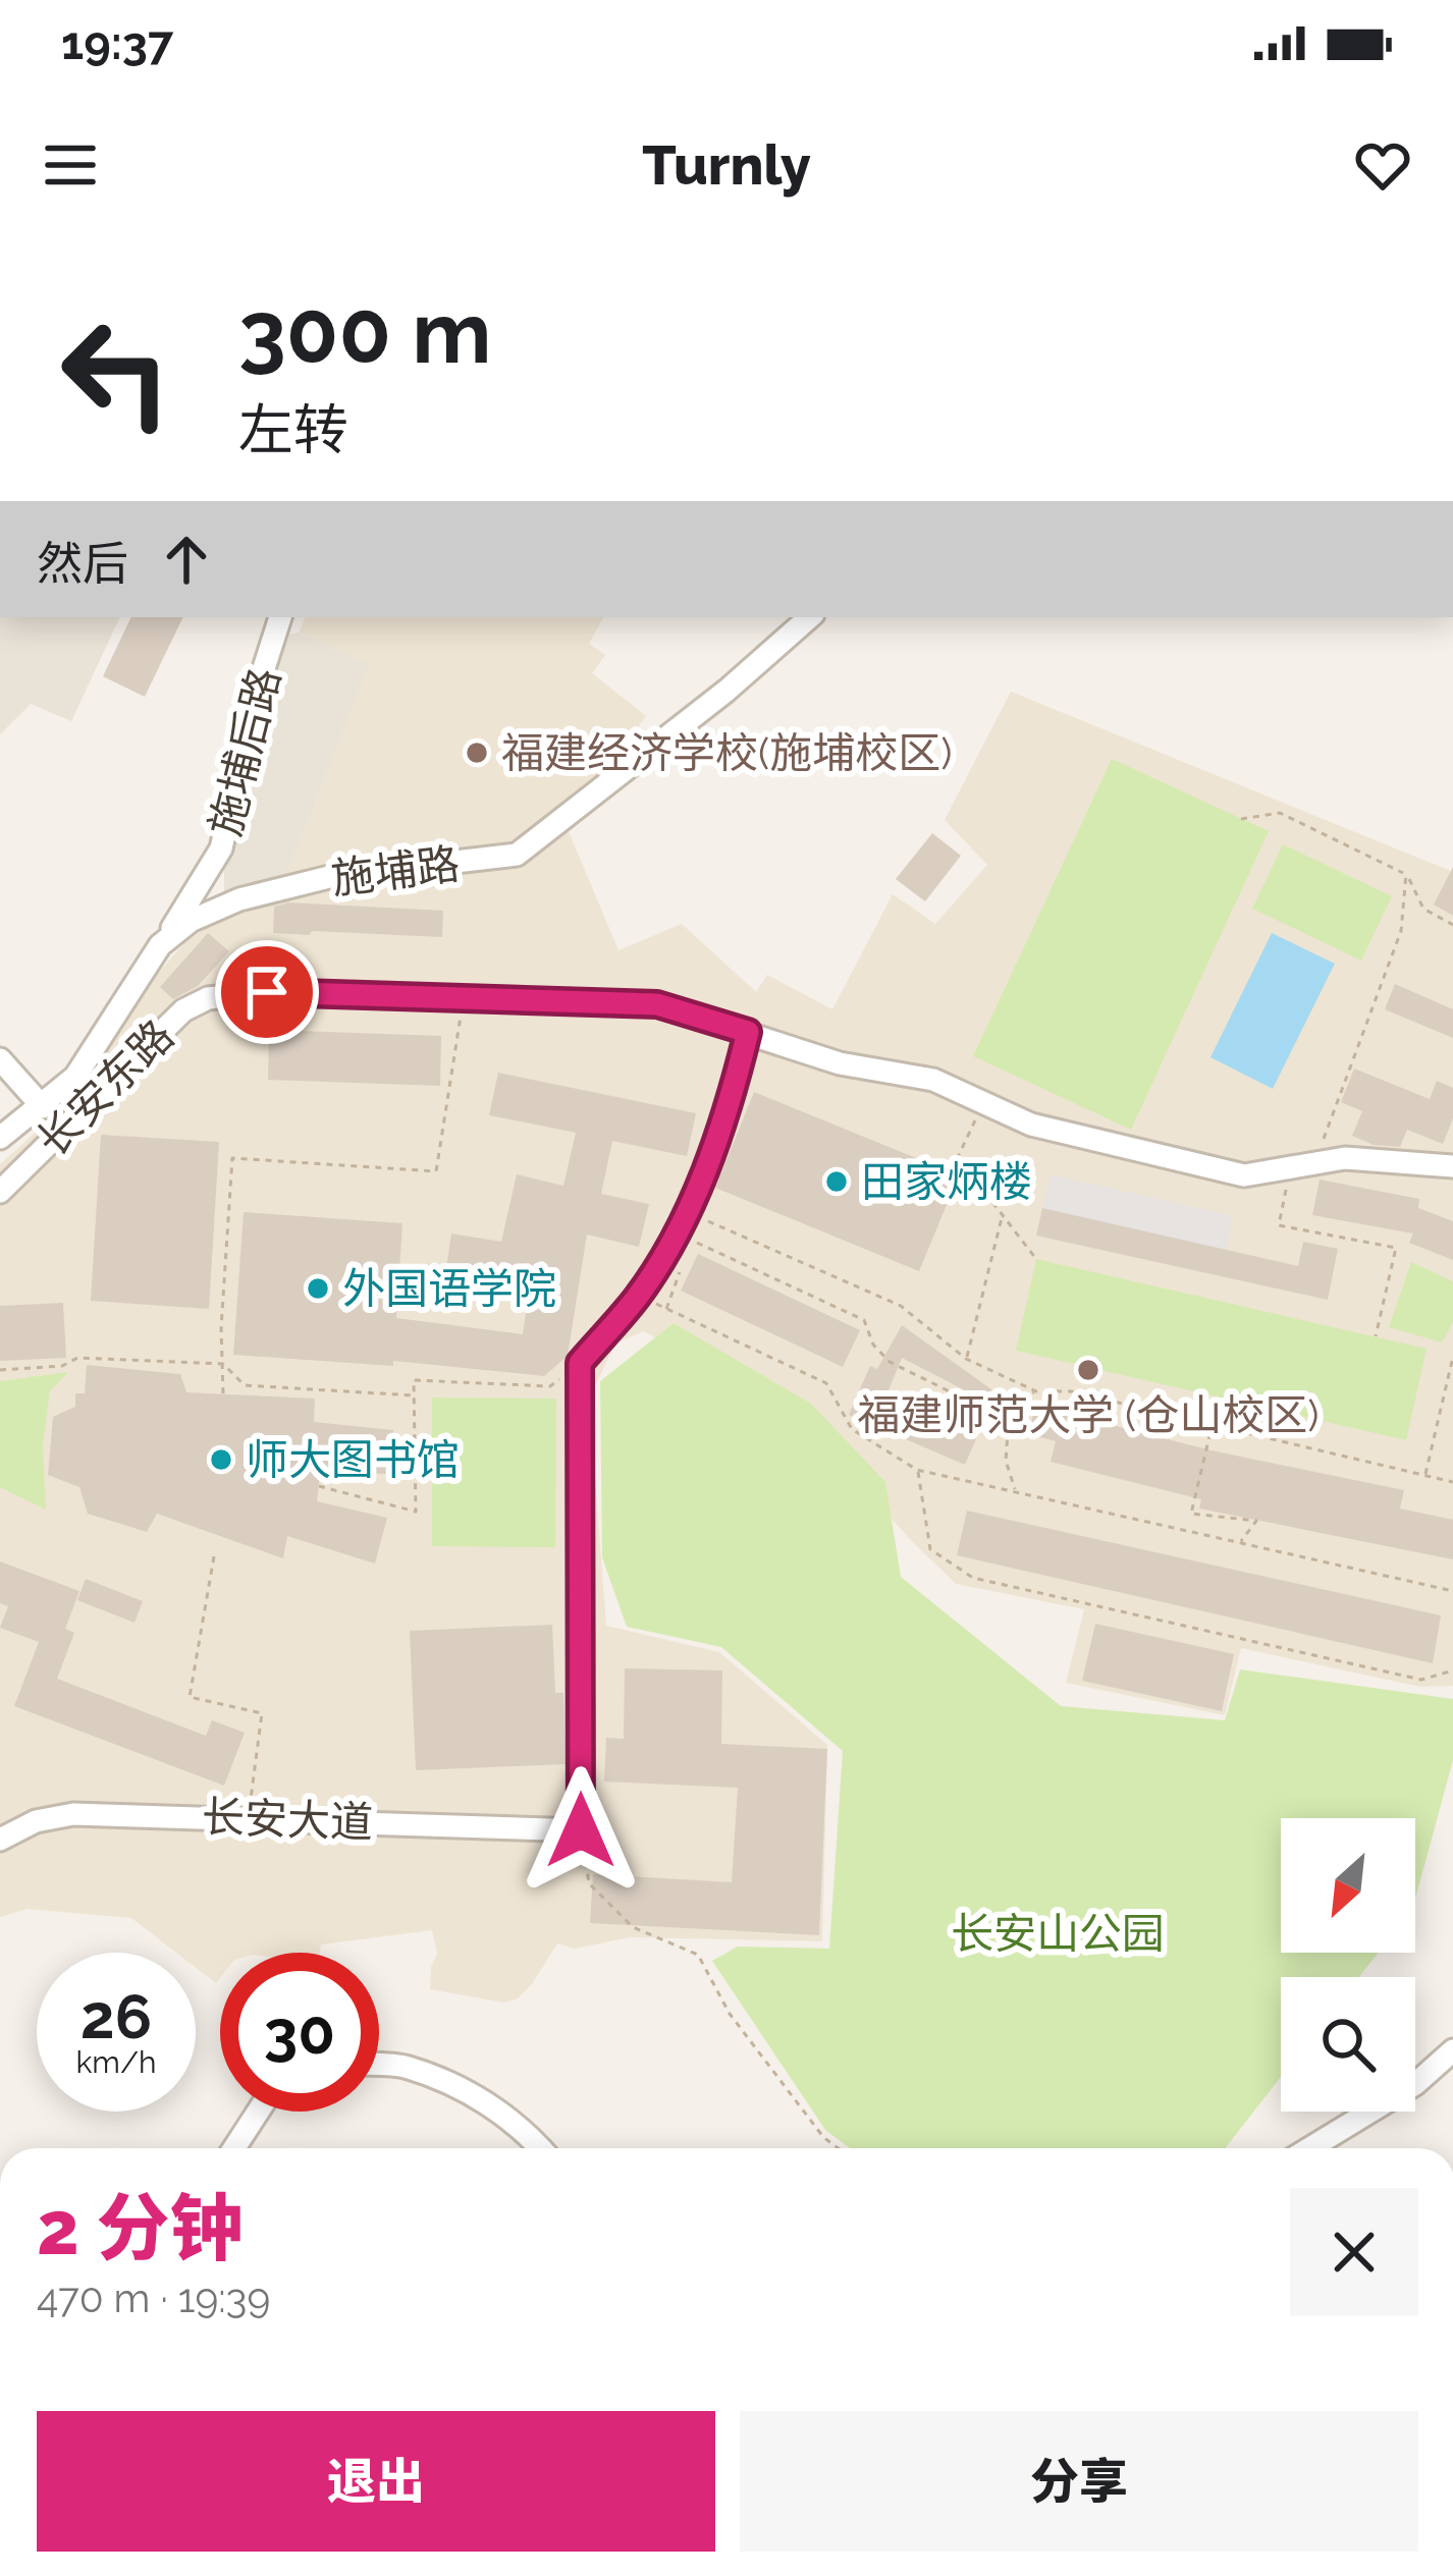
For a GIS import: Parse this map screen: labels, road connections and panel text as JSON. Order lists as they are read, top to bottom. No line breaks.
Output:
{"streets":{"street":["施埔后路","施埔路","长安东路","长安大道"]},"crossings":[["施埔后路","施埔路"]],"parks":["长安山公园"],"places":["福建经济学校(施埔校区)","田家炳楼","外国语学院","福建师范大学 (仓山校区)","师大图书馆"],"north":"bottom left","page":{"status":"19:37","header":"Turnly","turn":["300 m","左转"],"then":"然后","speed":"26 km/h","limit":"30","heading":["2 分钟","470 m · 19:39"],"buttons":["退出","分享"]}}
